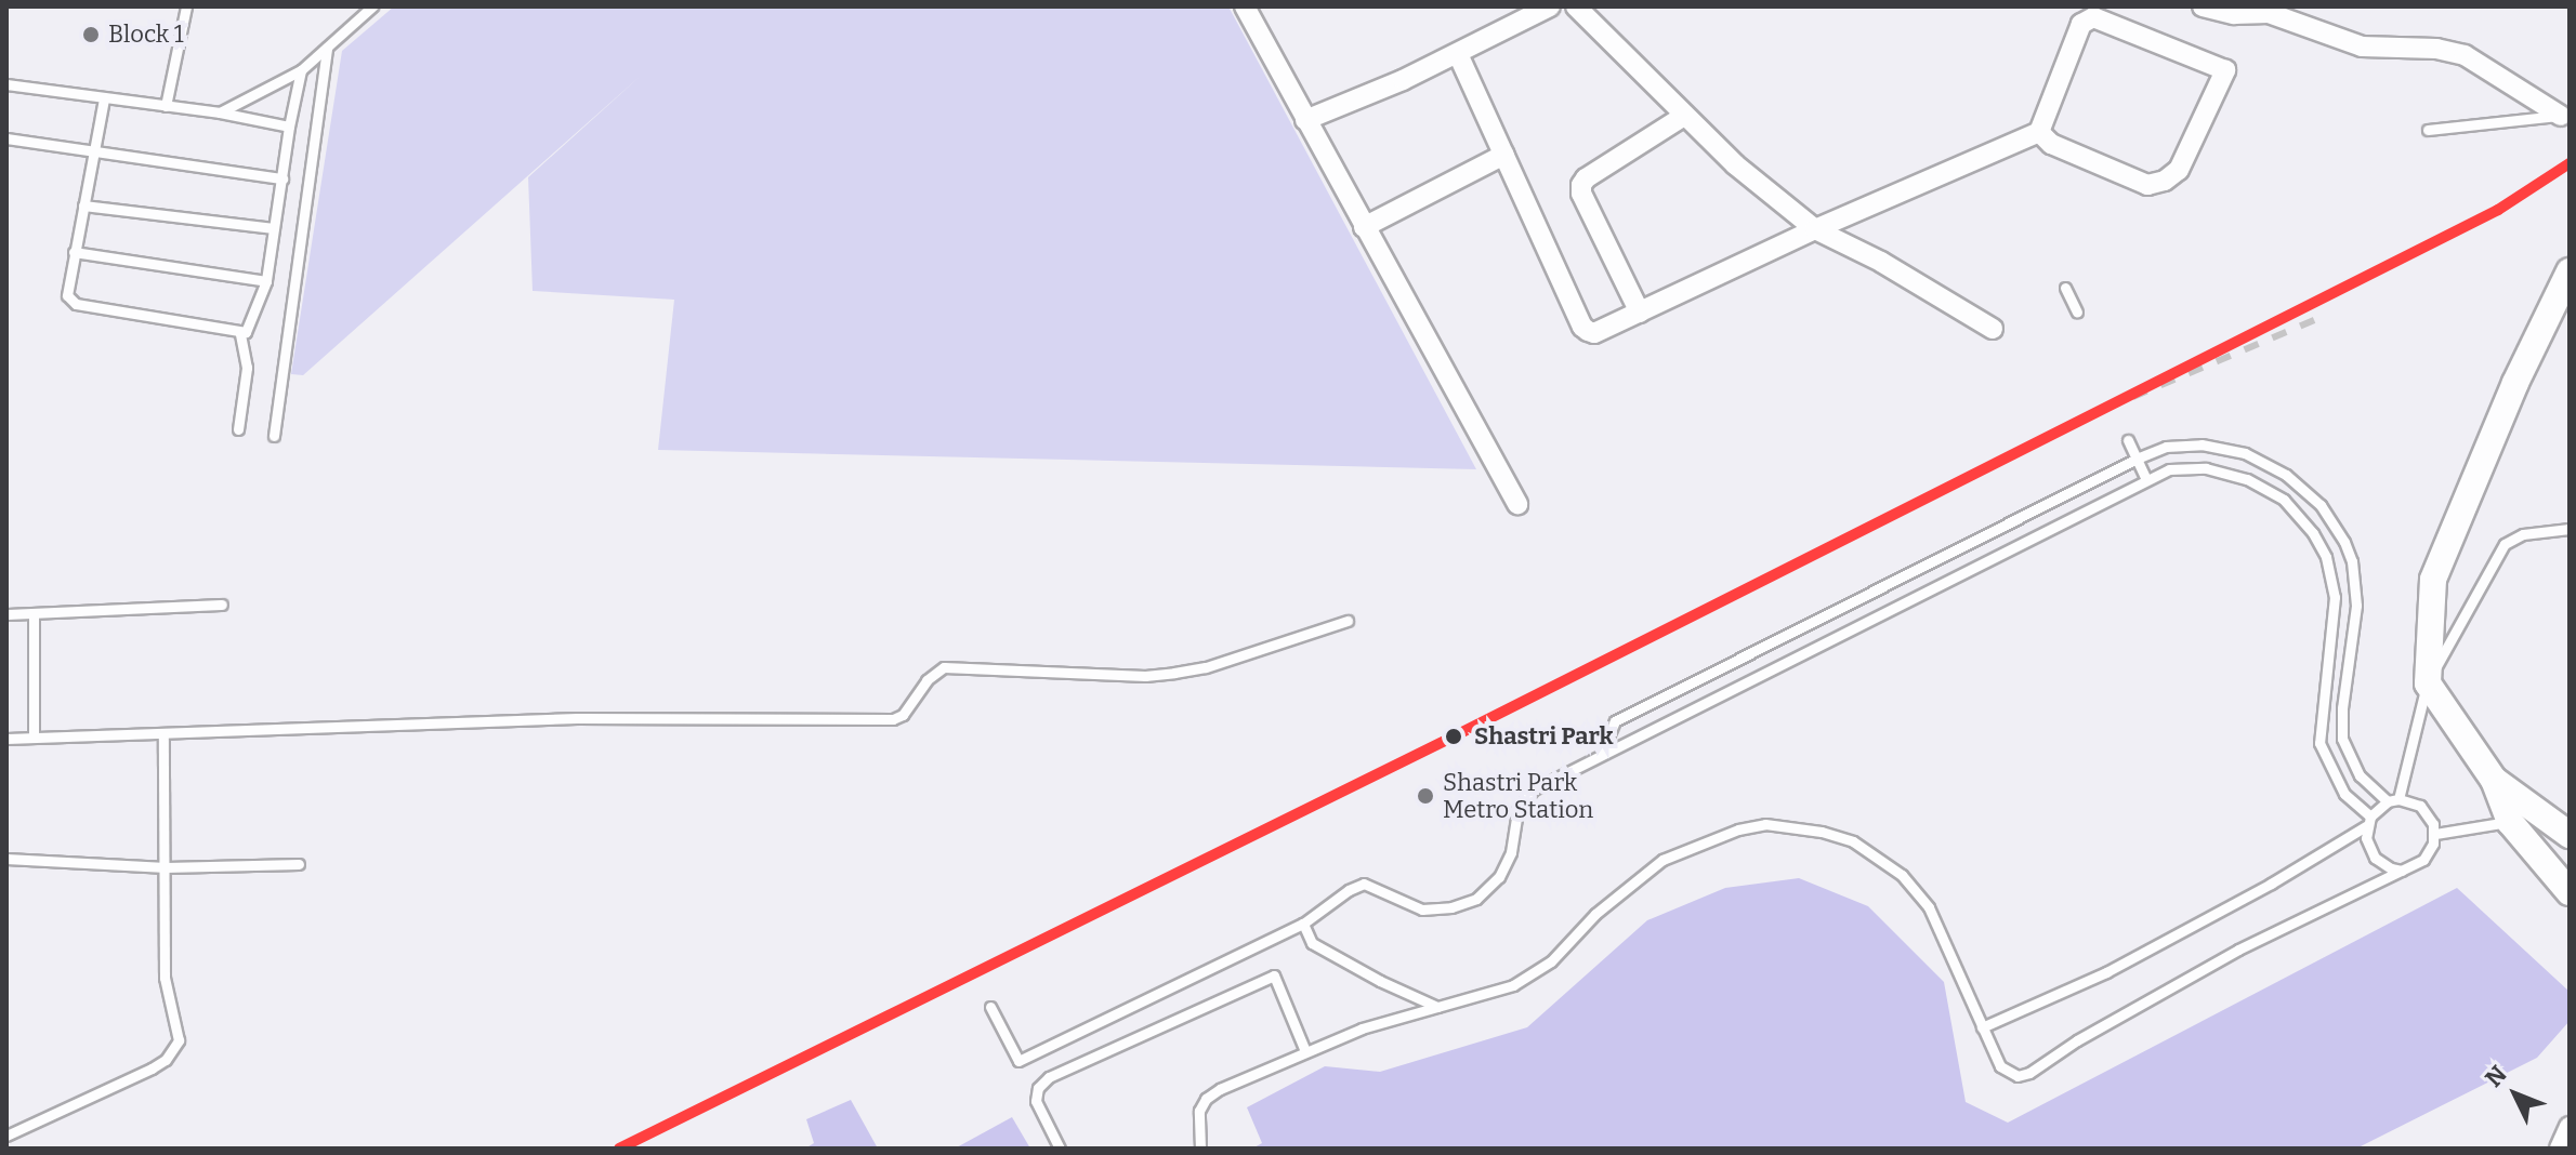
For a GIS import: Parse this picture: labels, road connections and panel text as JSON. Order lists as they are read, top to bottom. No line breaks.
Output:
{"places":["Block 1","Shastri Park","Shastri Park Metro Station"],"lines":["metro line 1"],"north":"top left"}
